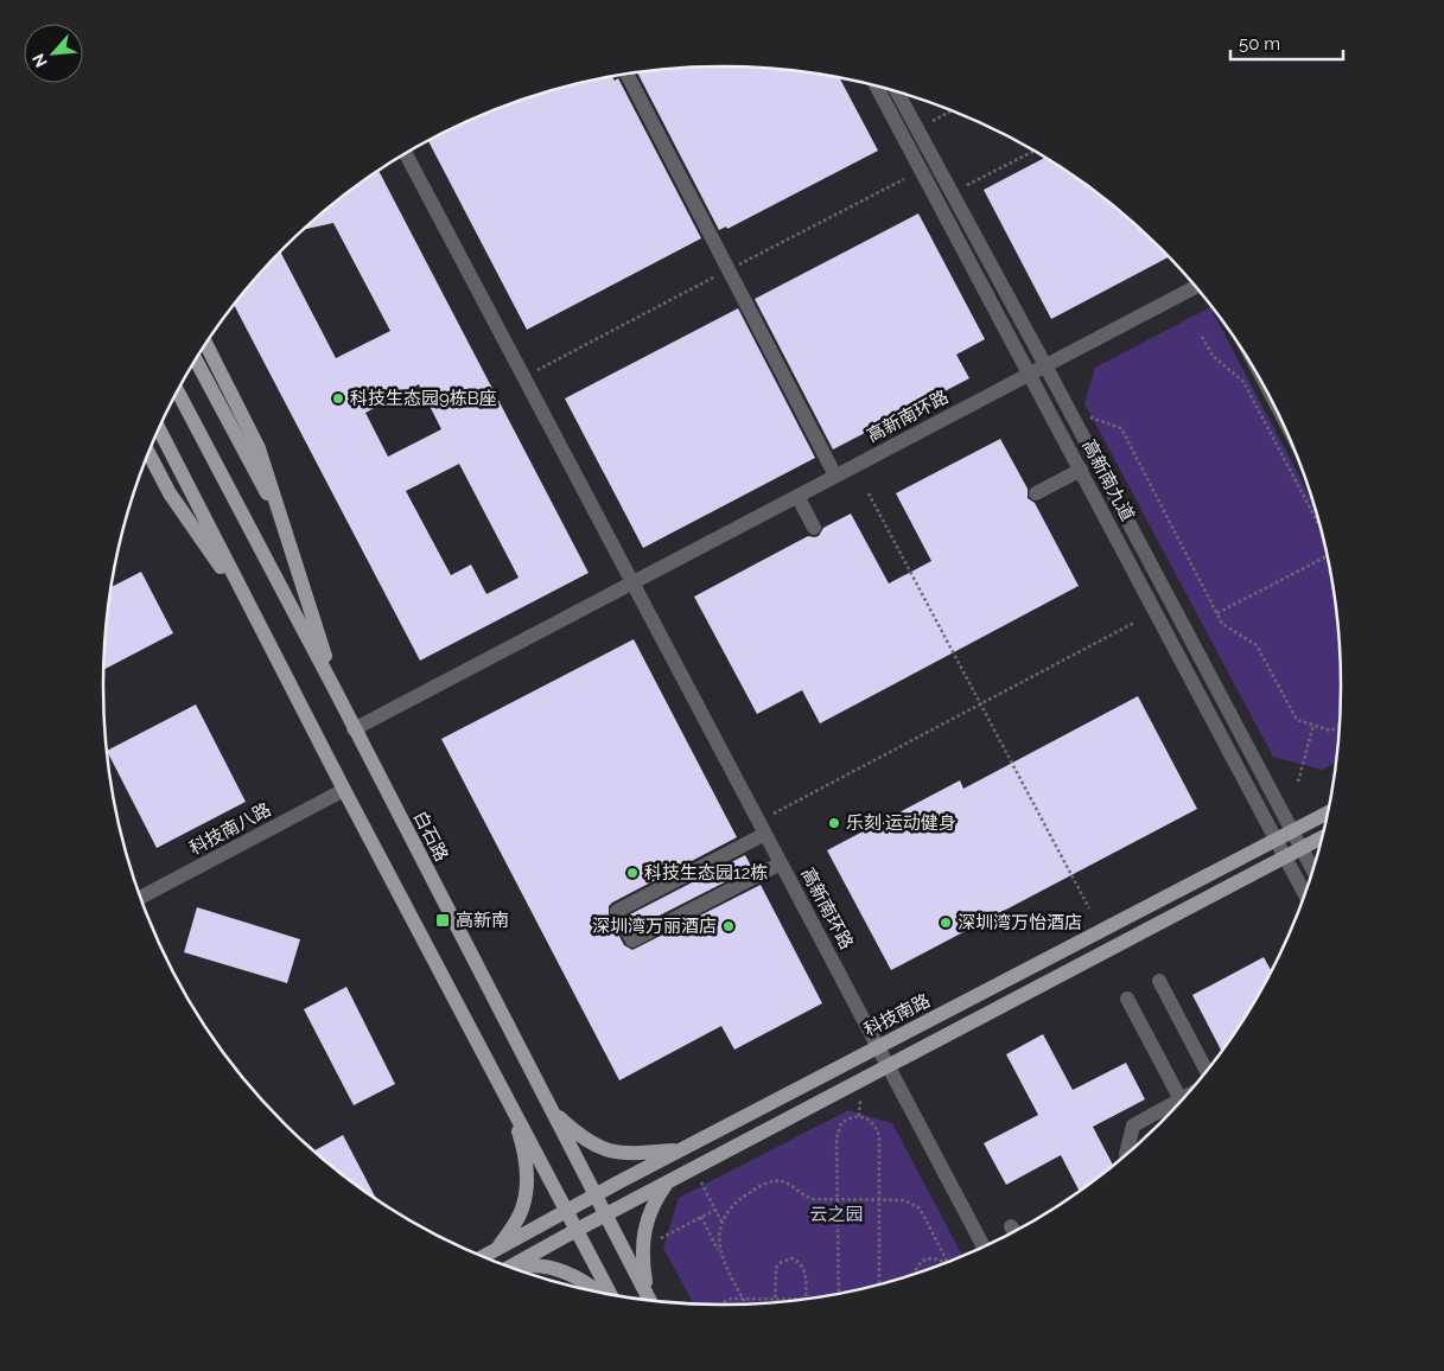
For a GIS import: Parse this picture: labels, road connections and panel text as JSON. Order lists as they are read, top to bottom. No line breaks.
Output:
{"streets":{"main road":["白石路","科技南路"],"street":["高新南环路","高新南九道","科技南八路"]},"crossings":[["高新南环路","高新南九道"],["高新南环路","白石路"],["高新南环路","科技南路"],["高新南九道","科技南路"],["白石路","科技南路"]],"parks":["云之园"],"places":{"other":["科技生态园9栋B座","乐刻·运动健身","科技生态园12栋","深圳湾万怡酒店","深圳湾万丽酒店"],"transit":["高新南"]},"scale_bar":"50 m","north":"bottom left"}
